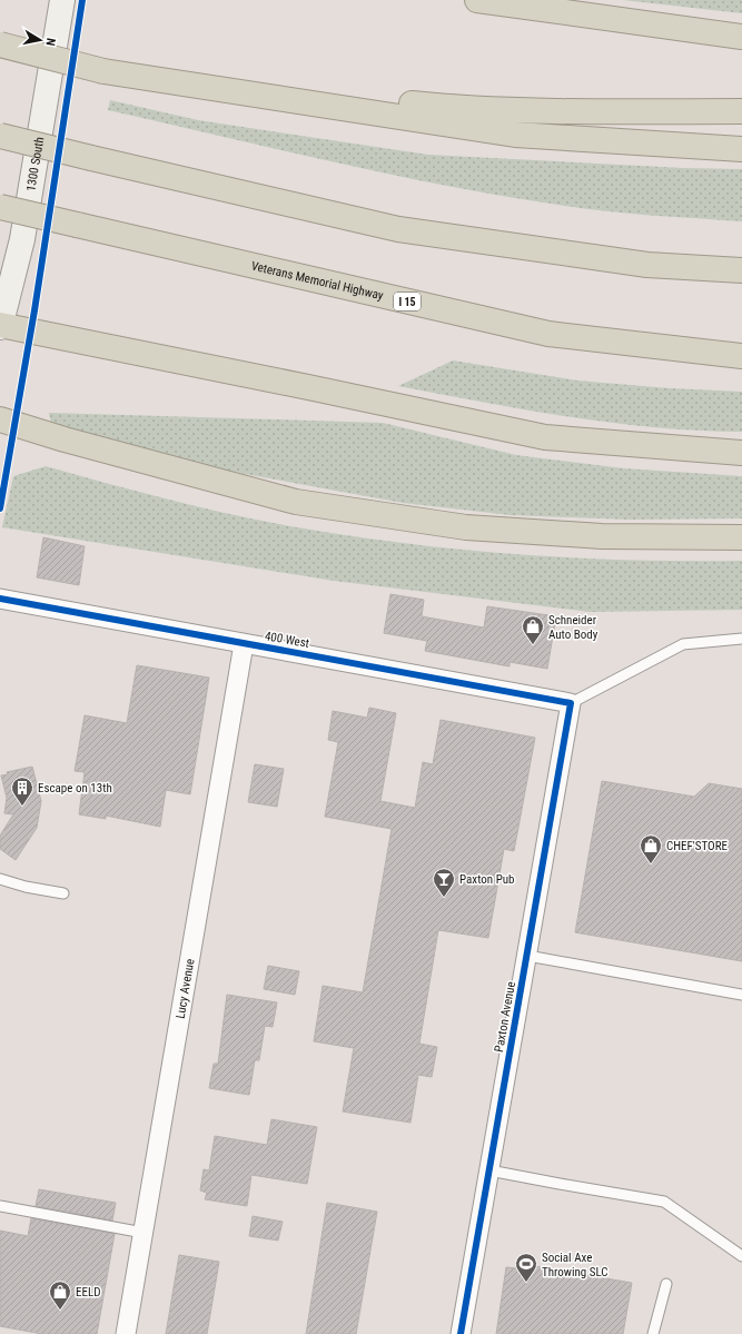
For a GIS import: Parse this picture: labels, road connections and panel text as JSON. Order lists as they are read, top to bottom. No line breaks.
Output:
{"streets":{"highway":["Veterans Memorial Highway","I 15"],"main road":["1300 South"],"street":["400 West","Lucy Avenue","Paxton Avenue"]},"crossings":[["400 West","Lucy Avenue"],["400 West","Paxton Avenue"]],"places":{"shop":["Schneider Auto Body","CHEF'STORE","EELD"],"building":["Escape on 13th"],"bar":["Paxton Pub"],"sports":["Social Axe Throwing SLC"]},"north":"right"}
